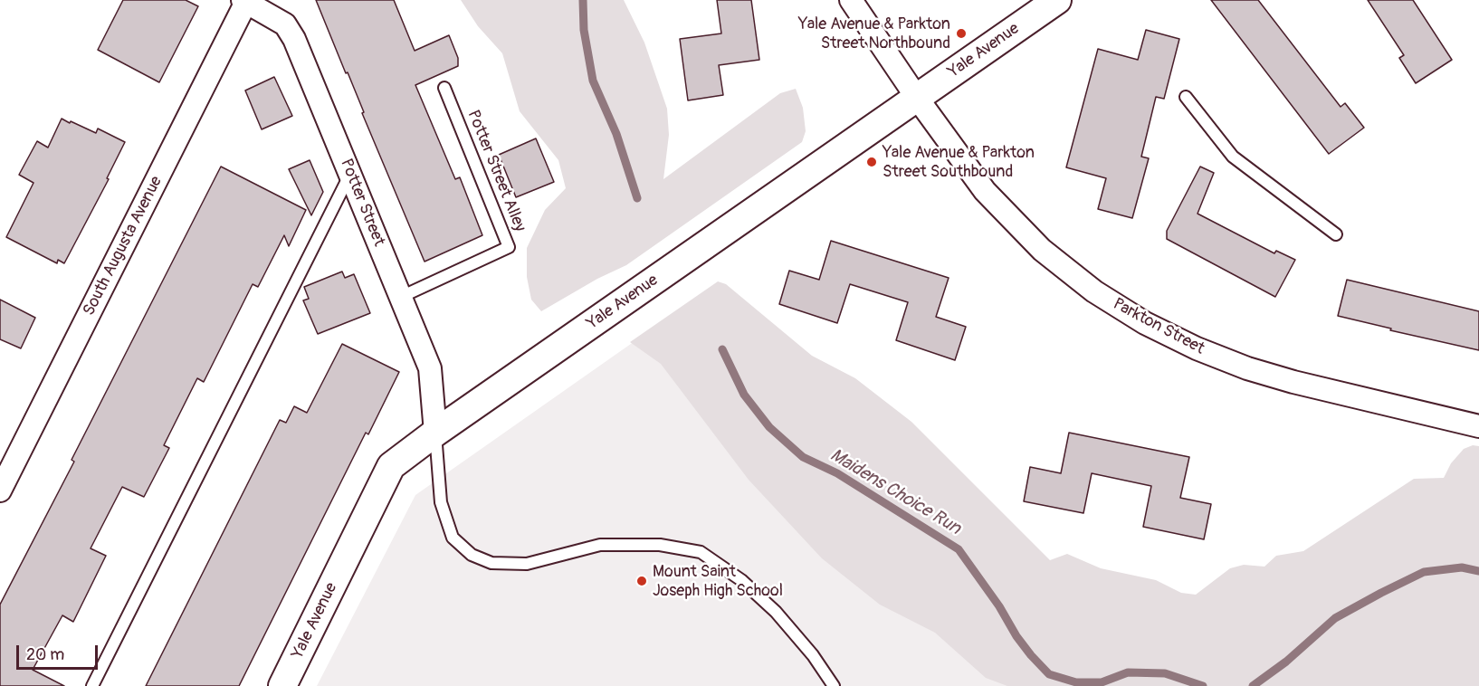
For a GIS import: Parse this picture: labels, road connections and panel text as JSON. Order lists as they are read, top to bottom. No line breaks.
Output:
{"streets":{"street":["Yale Avenue","Potter Street","South Augusta Avenue","Parkton Street"],"lane":["Potter Street Alley"]},"crossings":[["Yale Avenue","Potter Street"],["Yale Avenue","Parkton Street"],["Potter Street Alley","Potter Street"],["Potter Street","South Augusta Avenue"]],"water":["Maidens Choice Run"],"places":["Yale Avenue & Parkton Street Northbound","Yale Avenue & Parkton Street Southbound","Mount Saint Joseph High School"],"scale_bar":"20 m"}
